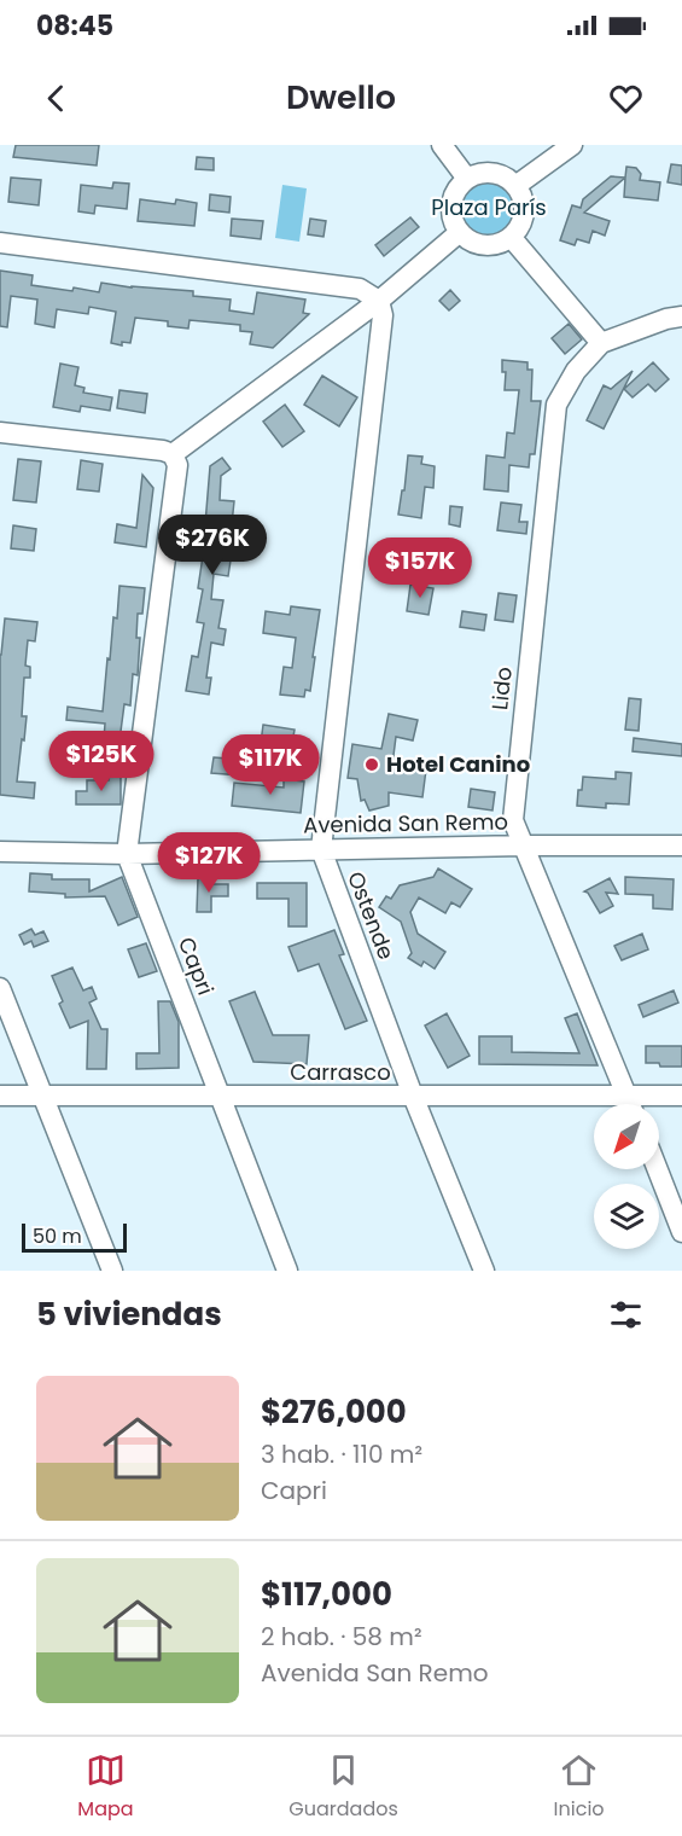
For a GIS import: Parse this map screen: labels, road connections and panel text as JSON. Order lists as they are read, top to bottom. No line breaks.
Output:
{"streets":{"street":["Lido","Avenida San Remo","Ostende","Capri","Carrasco"]},"crossings":[["Lido","Avenida San Remo"],["Avenida San Remo","Ostende"],["Avenida San Remo","Capri"],["Ostende","Carrasco"],["Capri","Carrasco"]],"parks":["Plaza París"],"places":["Hotel Canino"],"scale_bar":"50 m","north":"bottom left","page":{"status":"08:45","header":"Dwello","price":["$276K","$157K","$125K","$117K","$127K"],"scale":"50 m","heading":"5 viviendas","list":[{"name":"$276,000","note":"3 hab. · 110 m² · Capri"},{"name":"$117,000","note":"2 hab. · 58 m² · Avenida San Remo"}],"tabs":["Mapa","Guardados","Inicio"]}}
